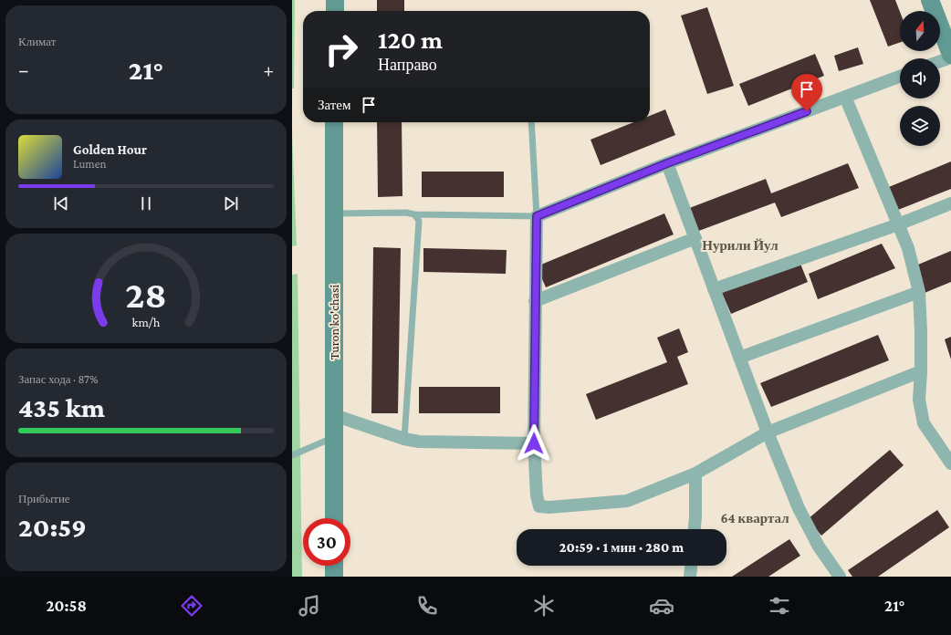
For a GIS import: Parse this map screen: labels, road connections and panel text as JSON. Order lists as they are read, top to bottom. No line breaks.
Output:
{"streets":{"street":["Turon ko'chasi"]},"districts":["Нурили Йул","64 квартал"],"north":"top","page":{"tile":["Климат",["Запас хода · 87%","435 km"],["Прибытие","20:59"]],"turn":["120 m","Направо"],"heat":["−","21°","+"],"then":"Затем","song":["Golden Hour","Lumen"],"limit":"30","trip":"20:59 · 1 мин · 280 m","tabs":["20:58","21°"],"gauge":["28","km/h"]}}
